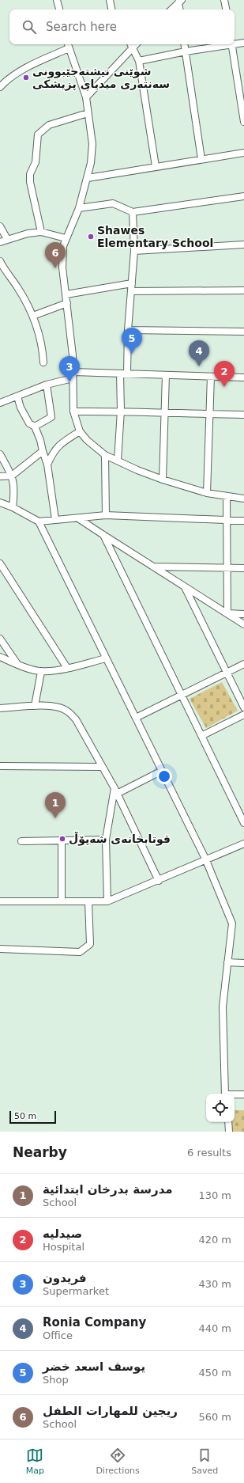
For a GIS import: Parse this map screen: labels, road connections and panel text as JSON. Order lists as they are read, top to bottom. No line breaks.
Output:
{"places":["شوێنی نیشتەجێبوونی سەنتەری میدیای پزیشکی","Shawes Elementary School","قوتابخانەی شەپۆڵ"],"scale_bar":"50 m","page":{"search":"Search here","pins":["6","5","4","3","2","1"],"scale":"50 m","heading":["Nearby","6 results"],"list":[{"mark":"1","name":"مدرسة بدرخان ابتدائية","note":"School","value":"130 m"},{"mark":"2","name":"صیدلیە","note":"Hospital","value":"420 m"},{"mark":"3","name":"فريدون","note":"Supermarket","value":"430 m"},{"mark":"4","name":"Ronia Company","note":"Office","value":"440 m"},{"mark":"5","name":"يوسف اسعد خضر","note":"Shop","value":"450 m"},{"mark":"6","name":"ريجين للمهارات الطفل","note":"School","value":"560 m"}],"nav":["Map","Directions","Saved"]}}
